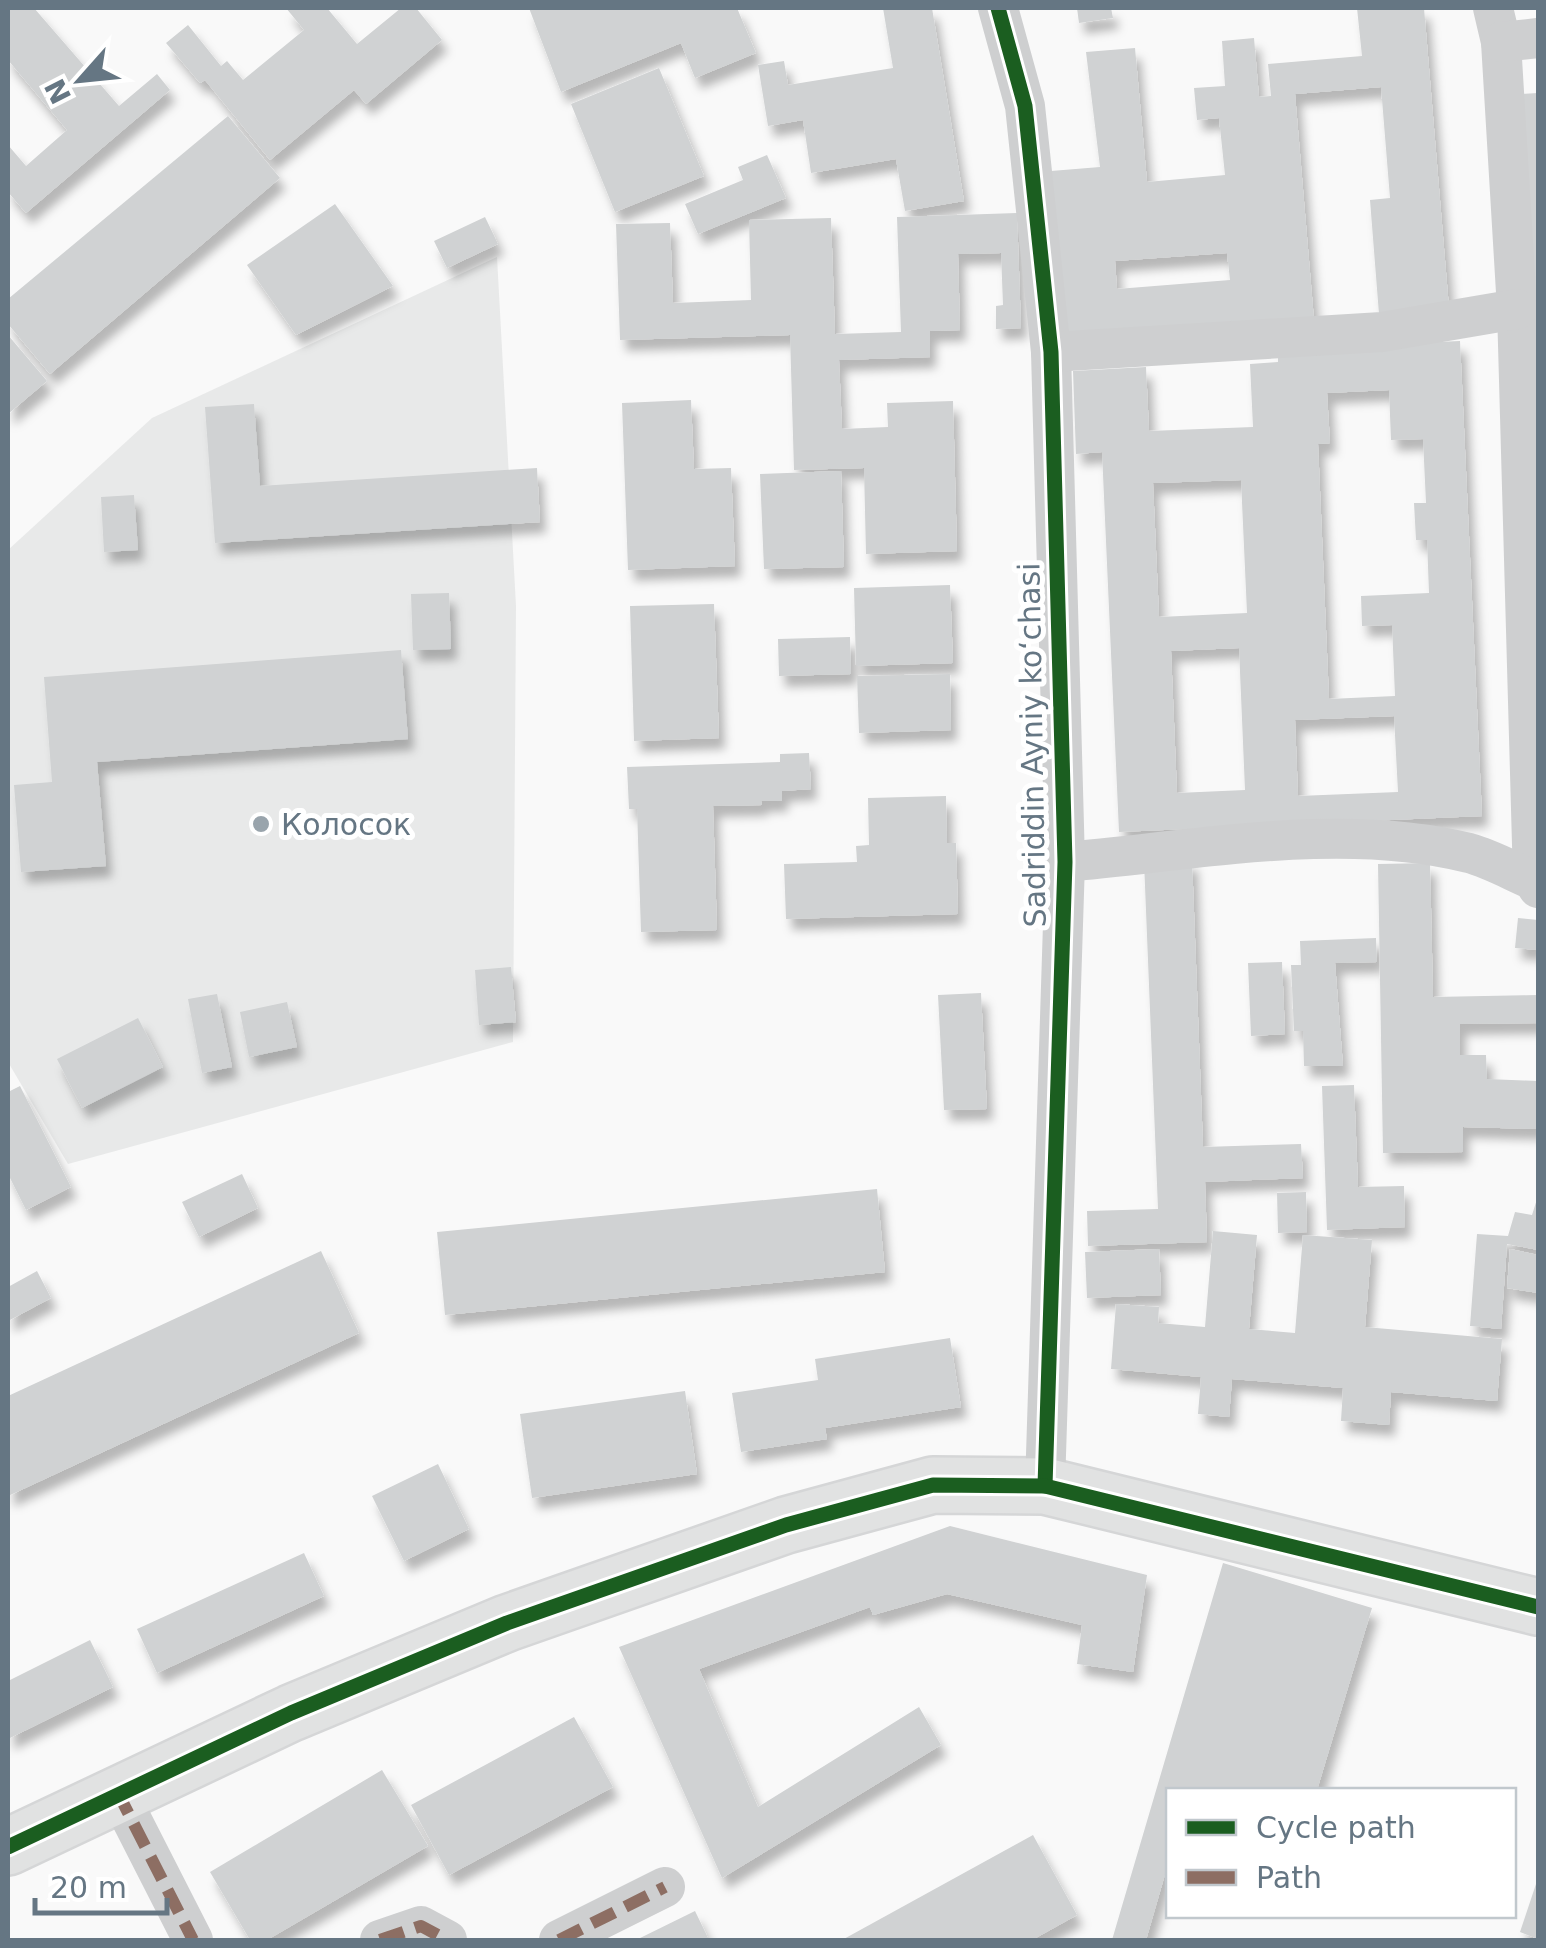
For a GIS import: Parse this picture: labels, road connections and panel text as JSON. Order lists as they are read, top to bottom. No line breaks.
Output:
{"streets":{"street":["Sadriddin Ayniy koʻchasi"]},"places":["Колосок"],"legend":["Cycle path","Path"],"scale_bar":"20 m","north":"bottom left"}
